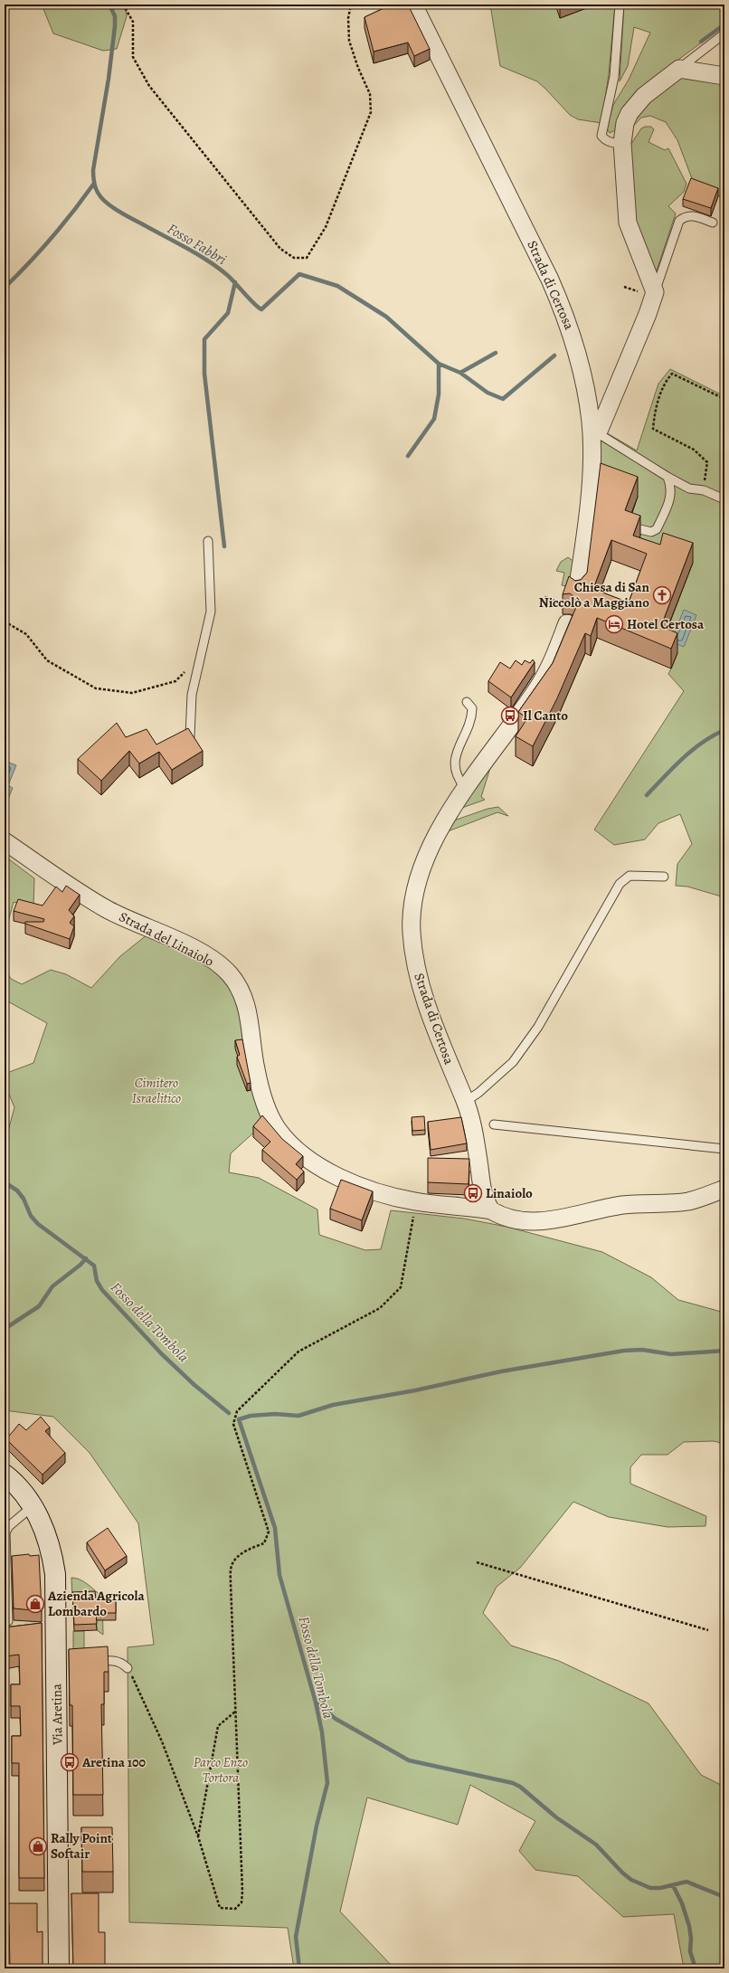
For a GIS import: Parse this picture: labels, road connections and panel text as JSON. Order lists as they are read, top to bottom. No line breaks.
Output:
{"streets":{"main road":["Via Aretina"],"street":["Strada di Certosa","Strada del Linaiolo"]},"crossings":[["Strada di Certosa","Strada del Linaiolo"]],"water":["Fosso Fabbri","Fosso della Tombola"],"parks":["Cimitero Israelitico","Parco Enzo Tortora"],"places":{"church":["Chiesa di San Niccolò a Maggiano"],"hotel":["Hotel Certosa"],"bus stop":["Il Canto","Linaiolo","Aretina 100"],"shop":["Azienda Agricola Lombardo","Rally Point Softair"]}}
